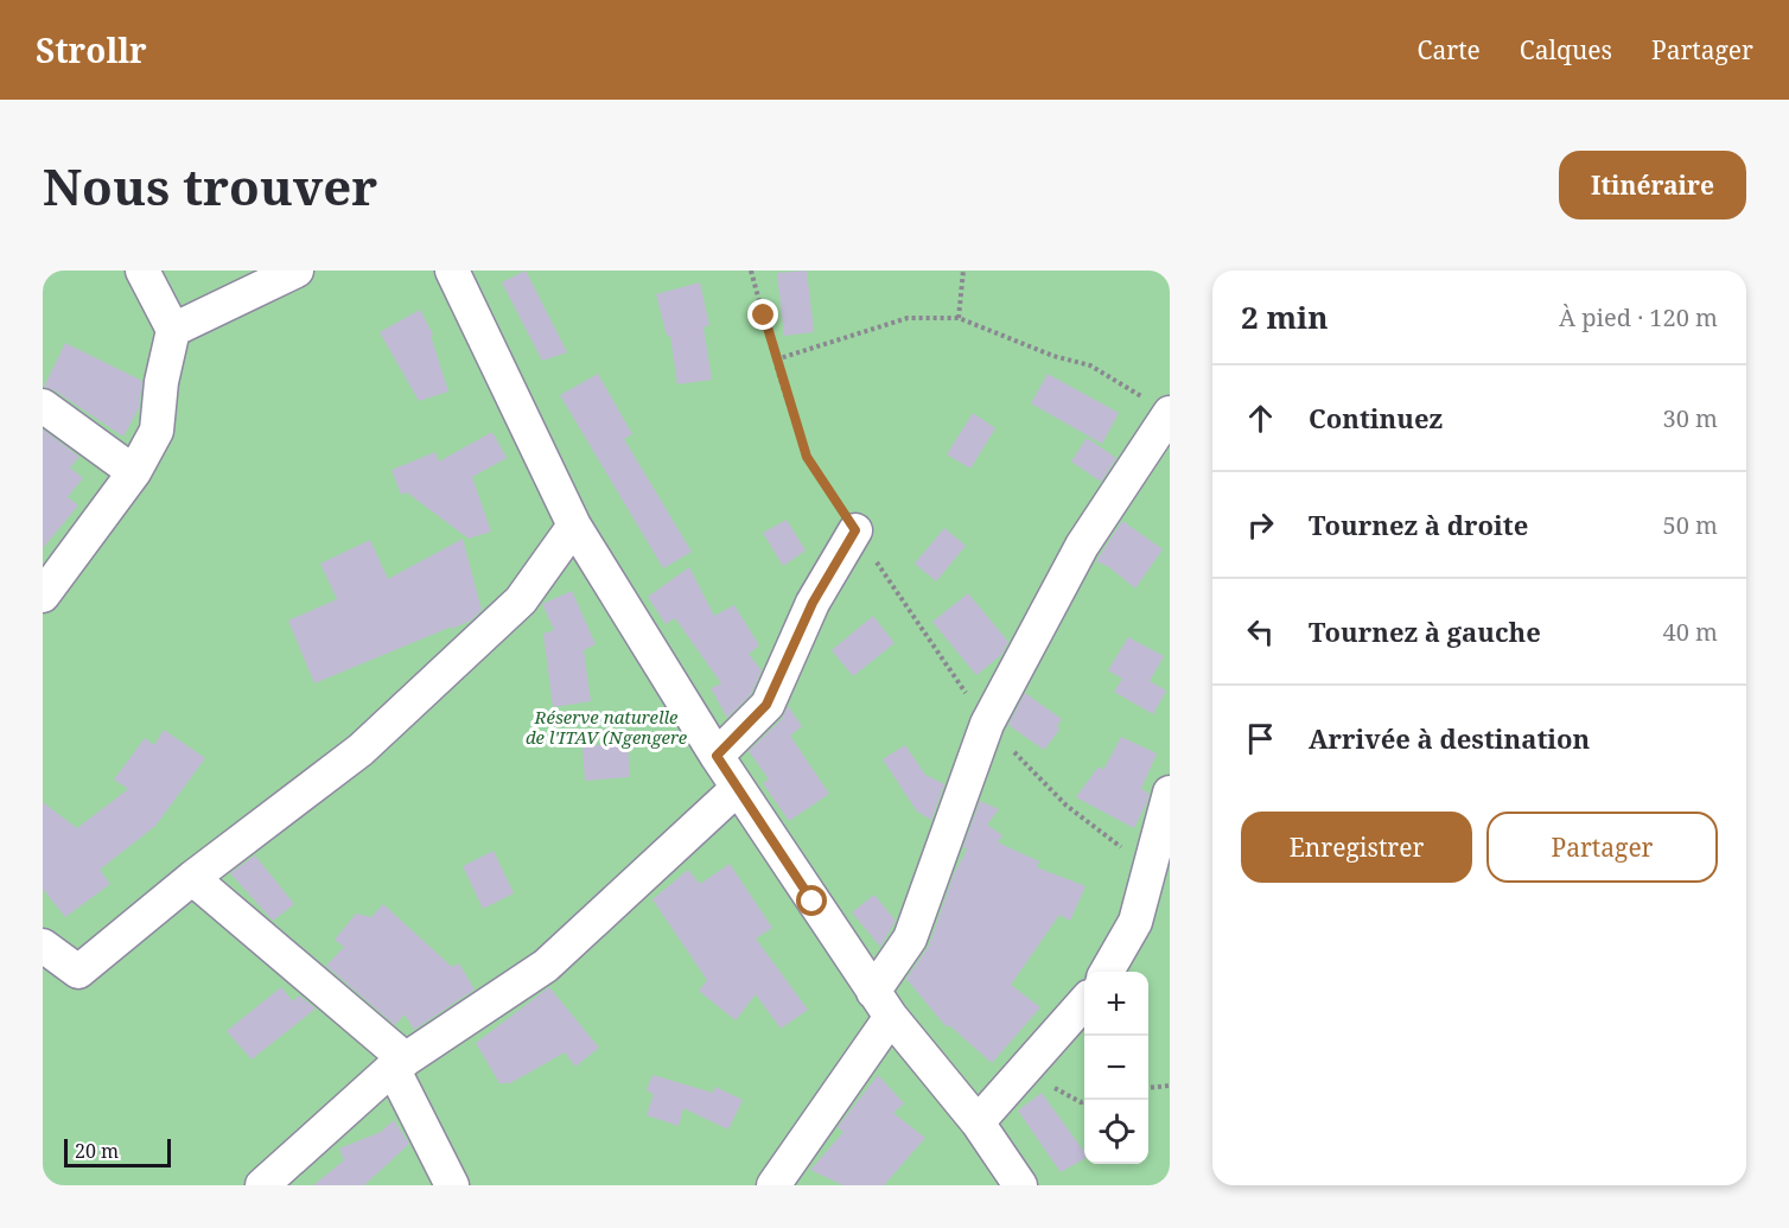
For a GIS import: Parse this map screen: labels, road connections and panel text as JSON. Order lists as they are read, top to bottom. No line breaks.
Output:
{"parks":["Réserve naturelle de l'ITAV (Ngengere"],"scale_bar":"20 m","page":{"header":"Strollr","nav":["Carte","Calques","Partager"],"buttons":["Itinéraire",["Enregistrer","Partager"]],"title":"Nous trouver","heading":["2 min","À pied · 120 m"],"list":[["Continuez","30 m"],["Tournez à droite","50 m"],["Tournez à gauche","40 m"],"Arrivée à destination"],"map_buttons":["+","−"],"scale":"20 m"}}
